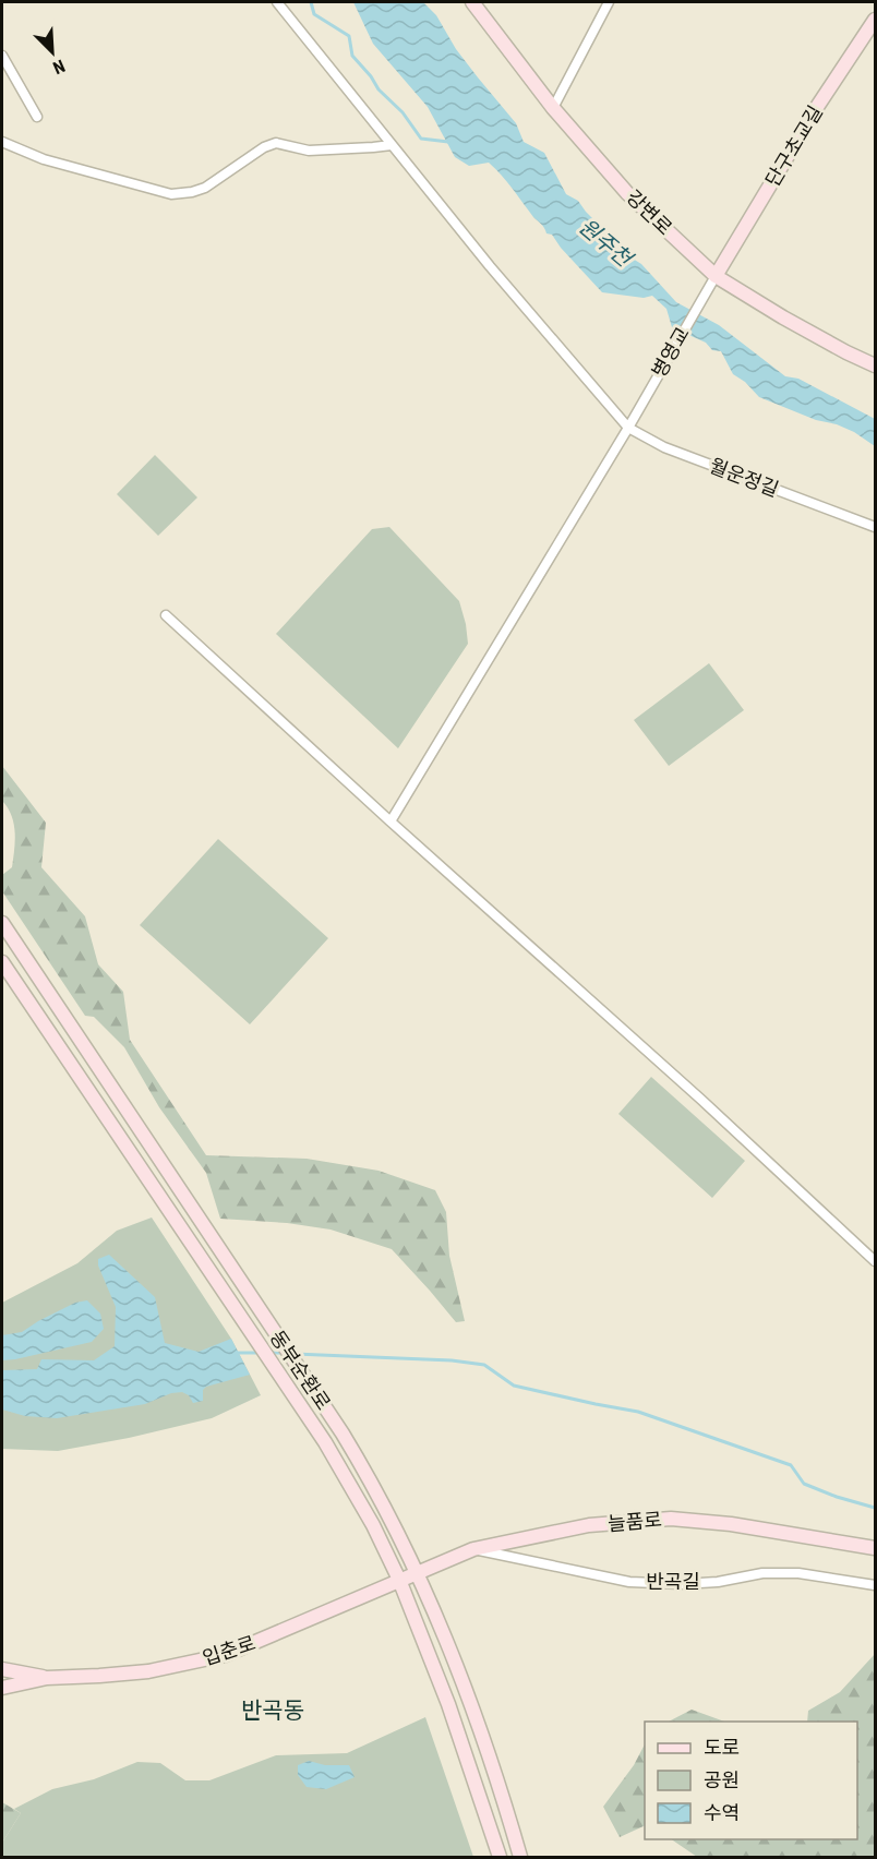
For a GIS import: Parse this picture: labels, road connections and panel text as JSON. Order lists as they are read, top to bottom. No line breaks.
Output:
{"streets":{"street":["단구초교길","강변로","병영교","월운정길","동부순환로","늘품로","반곡길","입춘로"]},"crossings":[["단구초교길","강변로"],["단구초교길","병영교"],["강변로","병영교"],["병영교","월운정길"],["동부순환로","늘품로"],["동부순환로","입춘로"],["늘품로","반곡길"],["늘품로","입춘로"]],"districts":["반곡동"],"water":["원주천"],"legend":["도로","공원","수역"],"north":"bottom right"}
